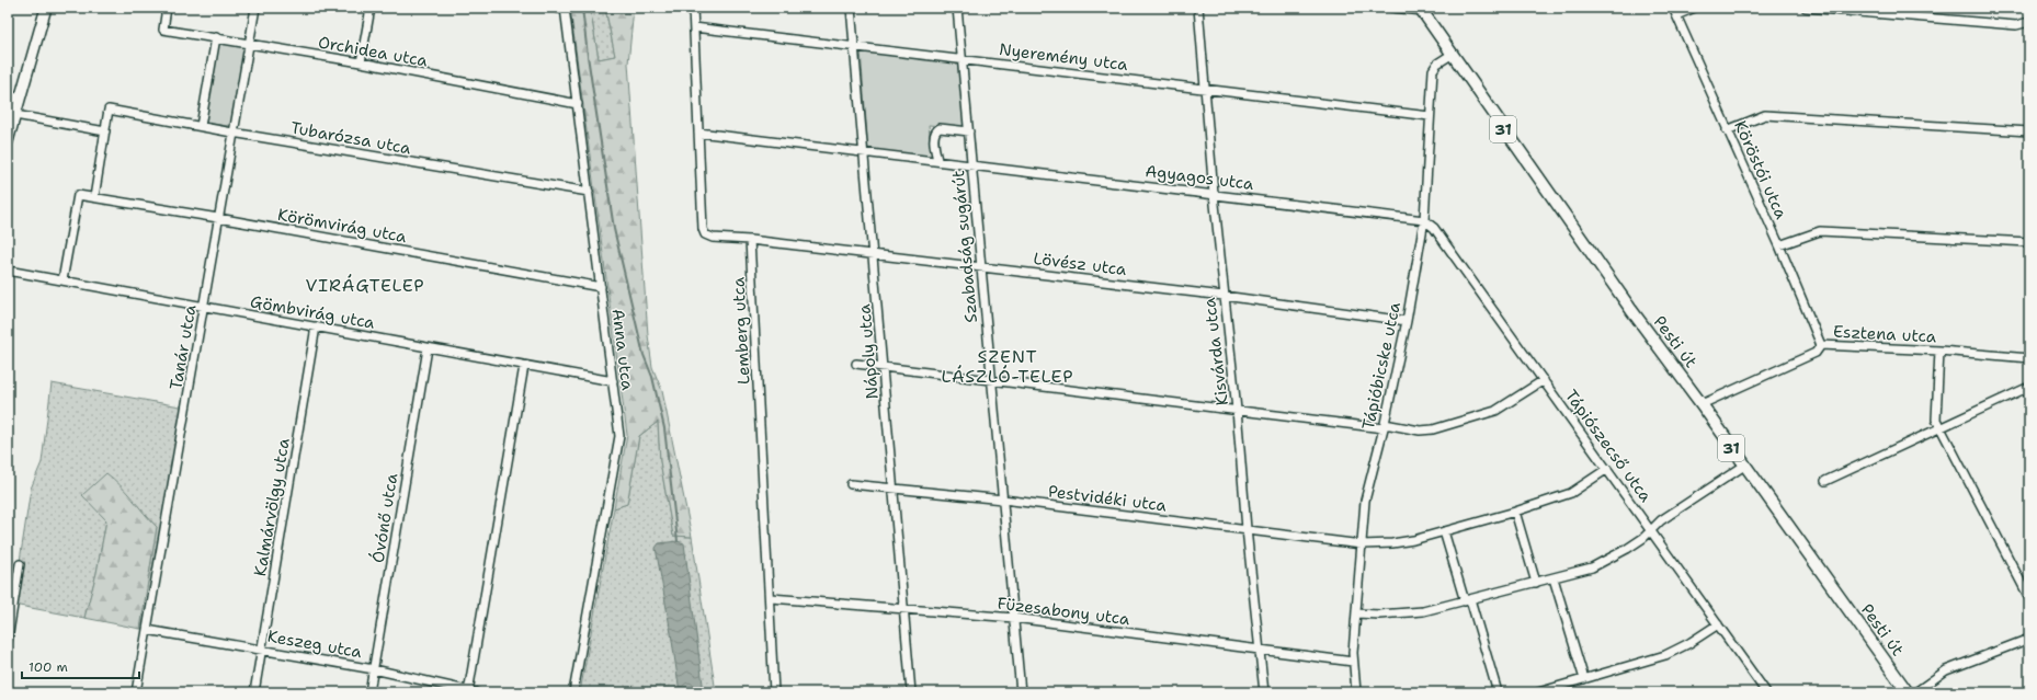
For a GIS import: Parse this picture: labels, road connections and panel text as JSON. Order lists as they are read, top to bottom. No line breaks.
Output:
{"streets":{"main road":["31","Pesti út"],"street":["Orchidea utca","Nyeremény utca","Tubarózsa utca","Köröstói utca","Agyagos utca","Körömvirág utca","Szabadság sugárút","Lövész utca","Gömbvirág utca","Lemberg utca","Esztena utca","Tanár utca","Anna utca","Nápoly utca","Kisvárda utca","Tápióbicske utca","Tápiószecső utca","Pestvidéki utca","Kalmárvölgy utca","Óvónő utca","Füzesabony utca","Keszeg utca"]},"crossings":[["Orchidea utca","Tanár utca"],["Orchidea utca","Anna utca"],["Nyeremény utca","Szabadság sugárút"],["Nyeremény utca","Nápoly utca"],["Nyeremény utca","Kisvárda utca"],["Nyeremény utca","Tápióbicske utca"],["Tubarózsa utca","Tanár utca"],["Tubarózsa utca","Anna utca"],["Köröstói utca","Esztena utca"],["Agyagos utca","Szabadság sugárút"],["Agyagos utca","Kisvárda utca"],["Agyagos utca","Tápióbicske utca"],["Agyagos utca","Tápiószecső utca"],["Körömvirág utca","Gömbvirág utca"],["Körömvirág utca","Tanár utca"],["Körömvirág utca","Anna utca"],["Szabadság sugárút","Lövész utca"],["Szabadság sugárút","Pestvidéki utca"],["Szabadság sugárút","Füzesabony utca"],["Lövész utca","Lemberg utca"],["Lövész utca","Nápoly utca"],["Lövész utca","Kisvárda utca"],["Lövész utca","Tápióbicske utca"],["Gömbvirág utca","Tanár utca"],["Gömbvirág utca","Anna utca"],["Gömbvirág utca","Kalmárvölgy utca"],["Gömbvirág utca","Óvónő utca"],["Lemberg utca","Füzesabony utca"],["Esztena utca","Pesti út"],["Pesti út","Tápióbicske utca"],["Tanár utca","Keszeg utca"],["Nápoly utca","Pestvidéki utca"],["Nápoly utca","Füzesabony utca"],["Kisvárda utca","Pestvidéki utca"],["Kisvárda utca","Füzesabony utca"],["Tápióbicske utca","Tápiószecső utca"],["Tápióbicske utca","Pestvidéki utca"],["Tápióbicske utca","Füzesabony utca"],["Tápiószecső utca","Pestvidéki utca"],["Kalmárvölgy utca","Keszeg utca"],["Óvónő utca","Keszeg utca"]],"districts":["VIRÁGTELEP","SZENT LÁSZLÓ-TELEP"],"scale_bar":"100 m"}
